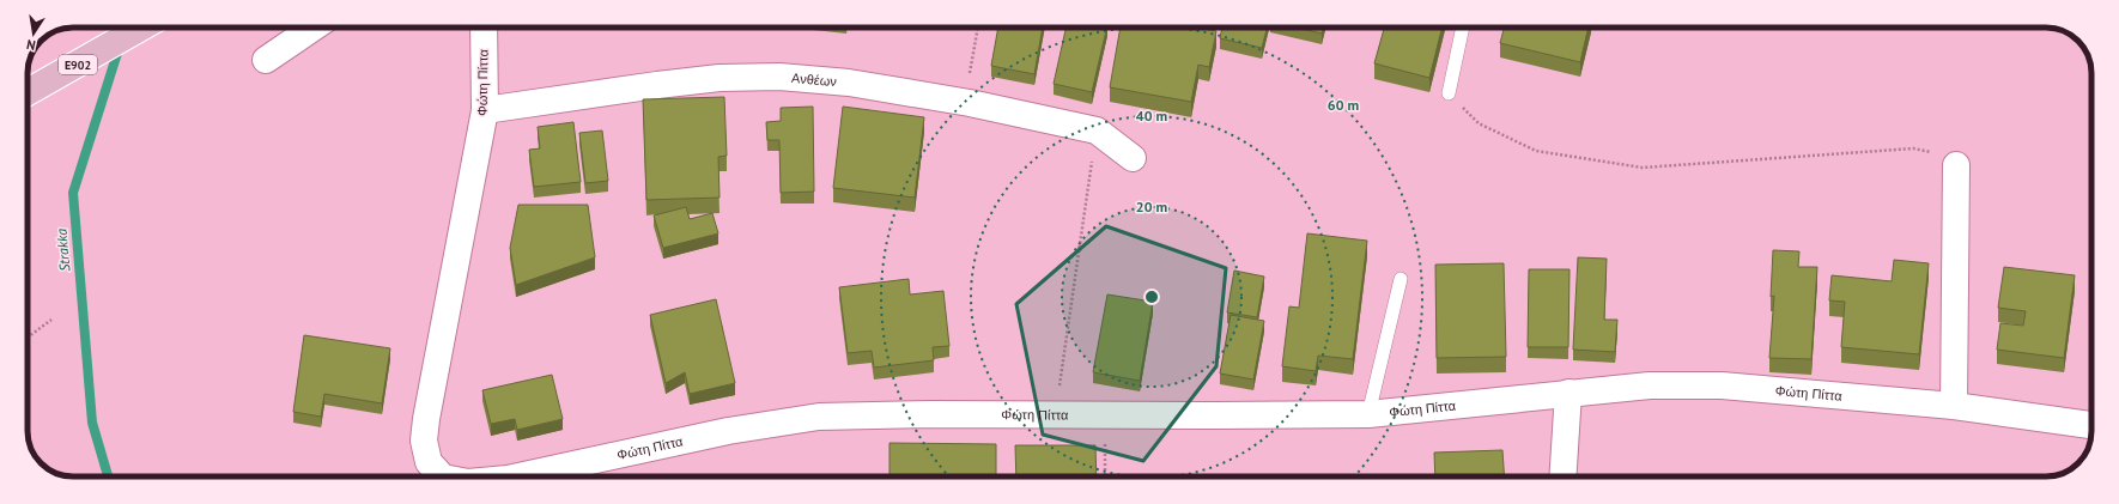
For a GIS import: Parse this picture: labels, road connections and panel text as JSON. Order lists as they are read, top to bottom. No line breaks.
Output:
{"streets":{"main road":["E902"],"street":["Ανθέων","Φώτη Πίττα"]},"crossings":[["Ανθέων","Φώτη Πίττα"]],"water":["Strakka"],"north":"bottom","rings":["60 m","40 m","20 m"]}
